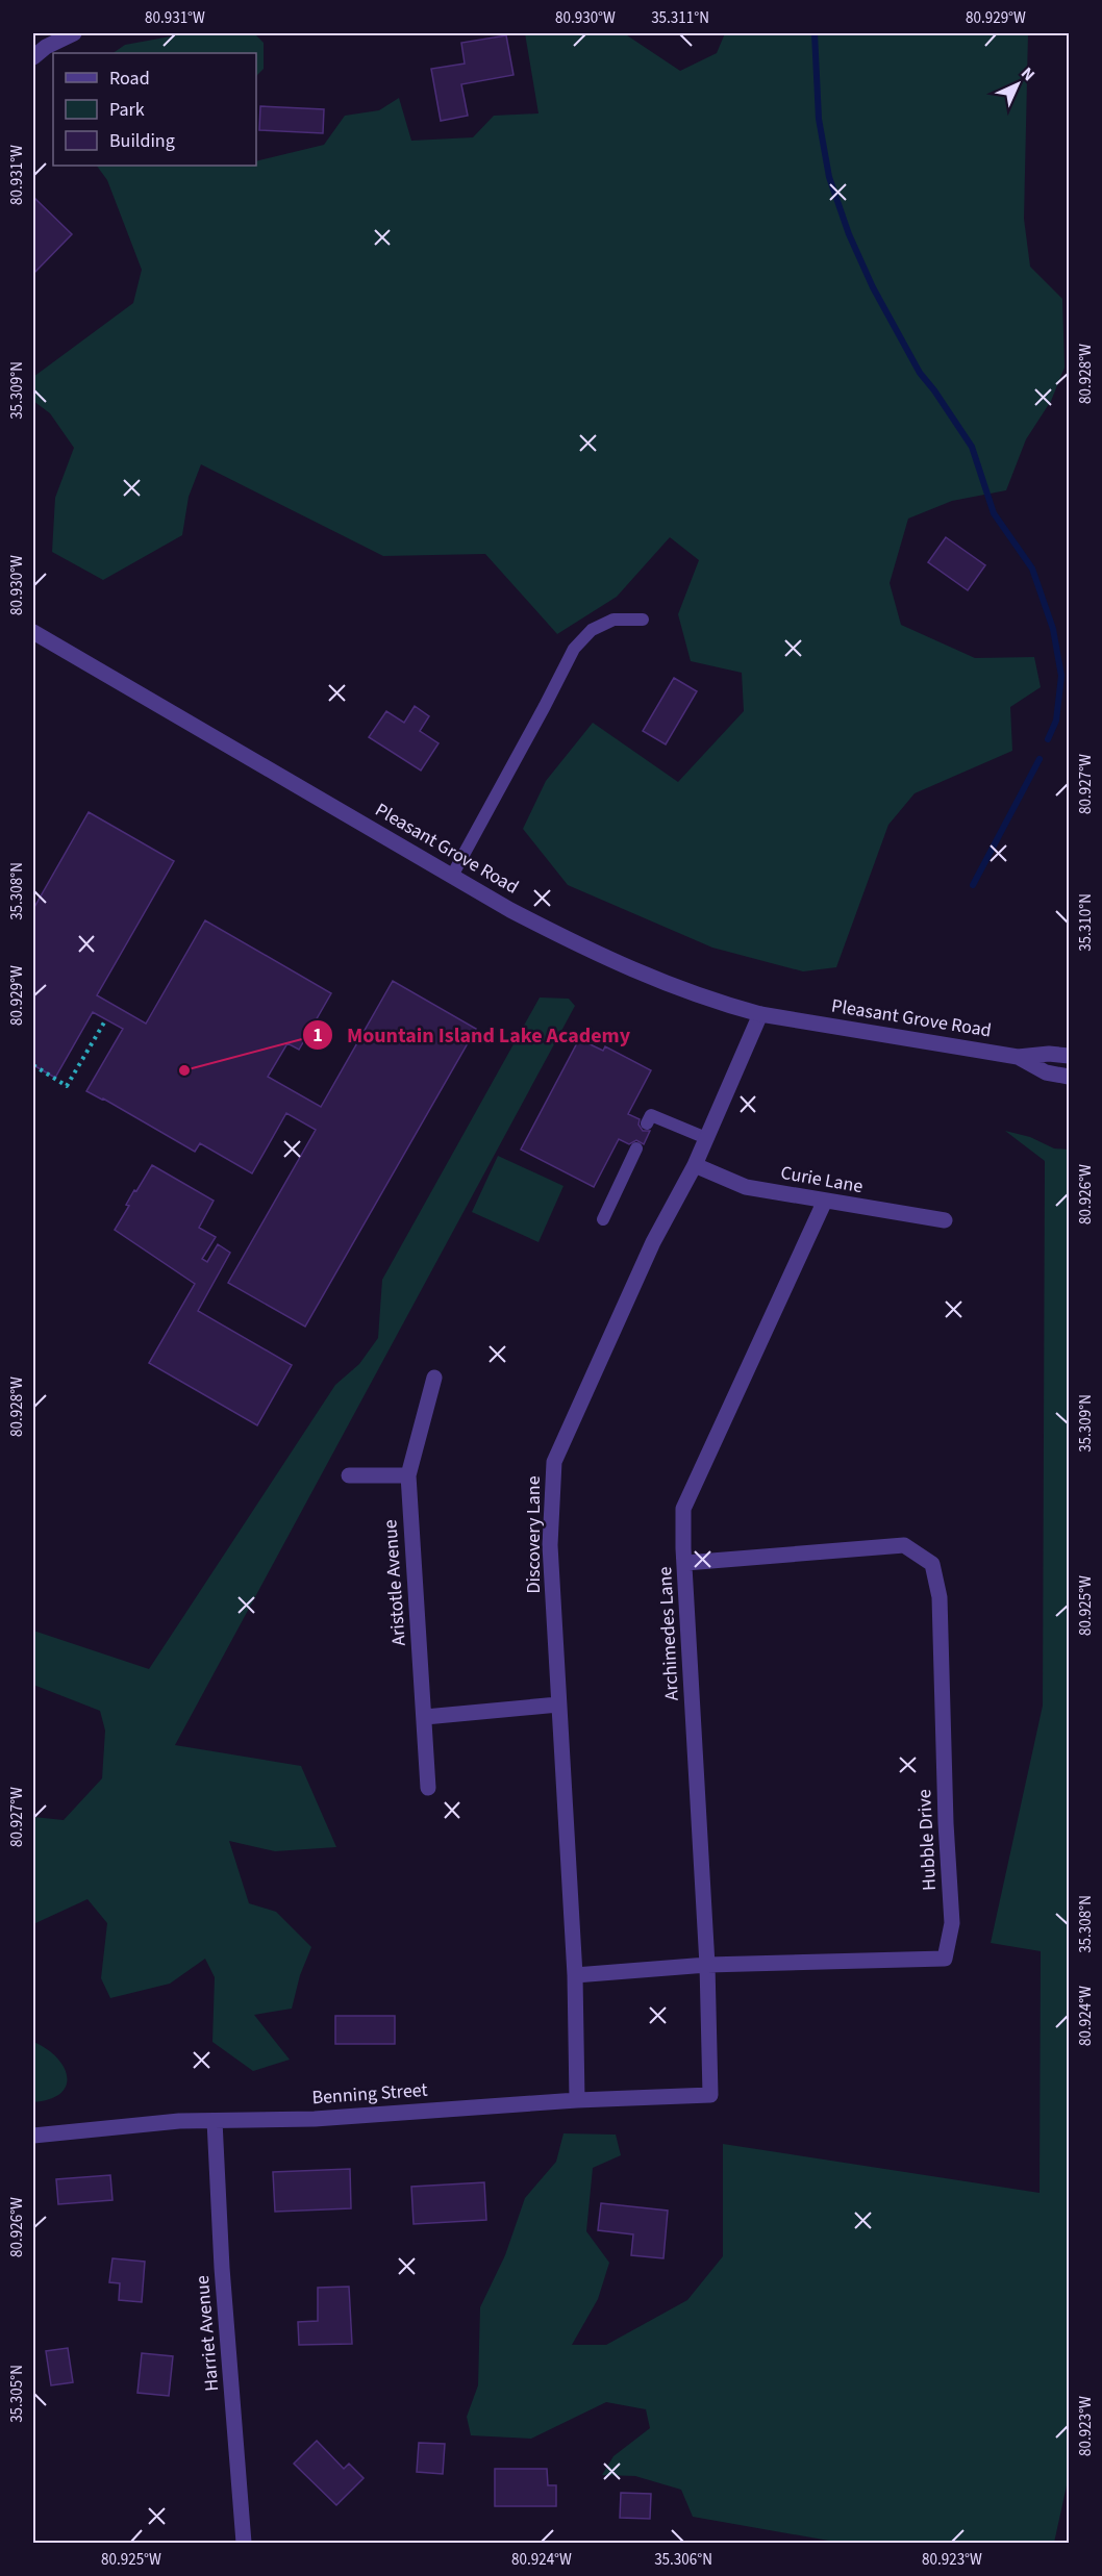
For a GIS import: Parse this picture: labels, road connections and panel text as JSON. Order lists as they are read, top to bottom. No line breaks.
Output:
{"streets":{"street":["Pleasant Grove Road","Curie Lane","Discovery Lane","Aristotle Avenue","Archimedes Lane","Hubble Drive","Benning Street","Harriet Avenue"]},"crossings":[["Pleasant Grove Road","Discovery Lane"],["Curie Lane","Discovery Lane"],["Curie Lane","Archimedes Lane"],["Discovery Lane","Hubble Drive"],["Discovery Lane","Benning Street"],["Archimedes Lane","Hubble Drive"],["Archimedes Lane","Benning Street"],["Benning Street","Harriet Avenue"]],"places":["Mountain Island Lake Academy"],"legend":["Road","Park","Building"],"north":"top right","coordinates":["80.931°W","80.930°W","35.311°N","80.929°W","80.928°W","35.309°N","80.927°W","35.308°N","35.310°N","80.926°W","80.925°W","80.924°W","35.305°N","80.923°W","35.306°N"]}
